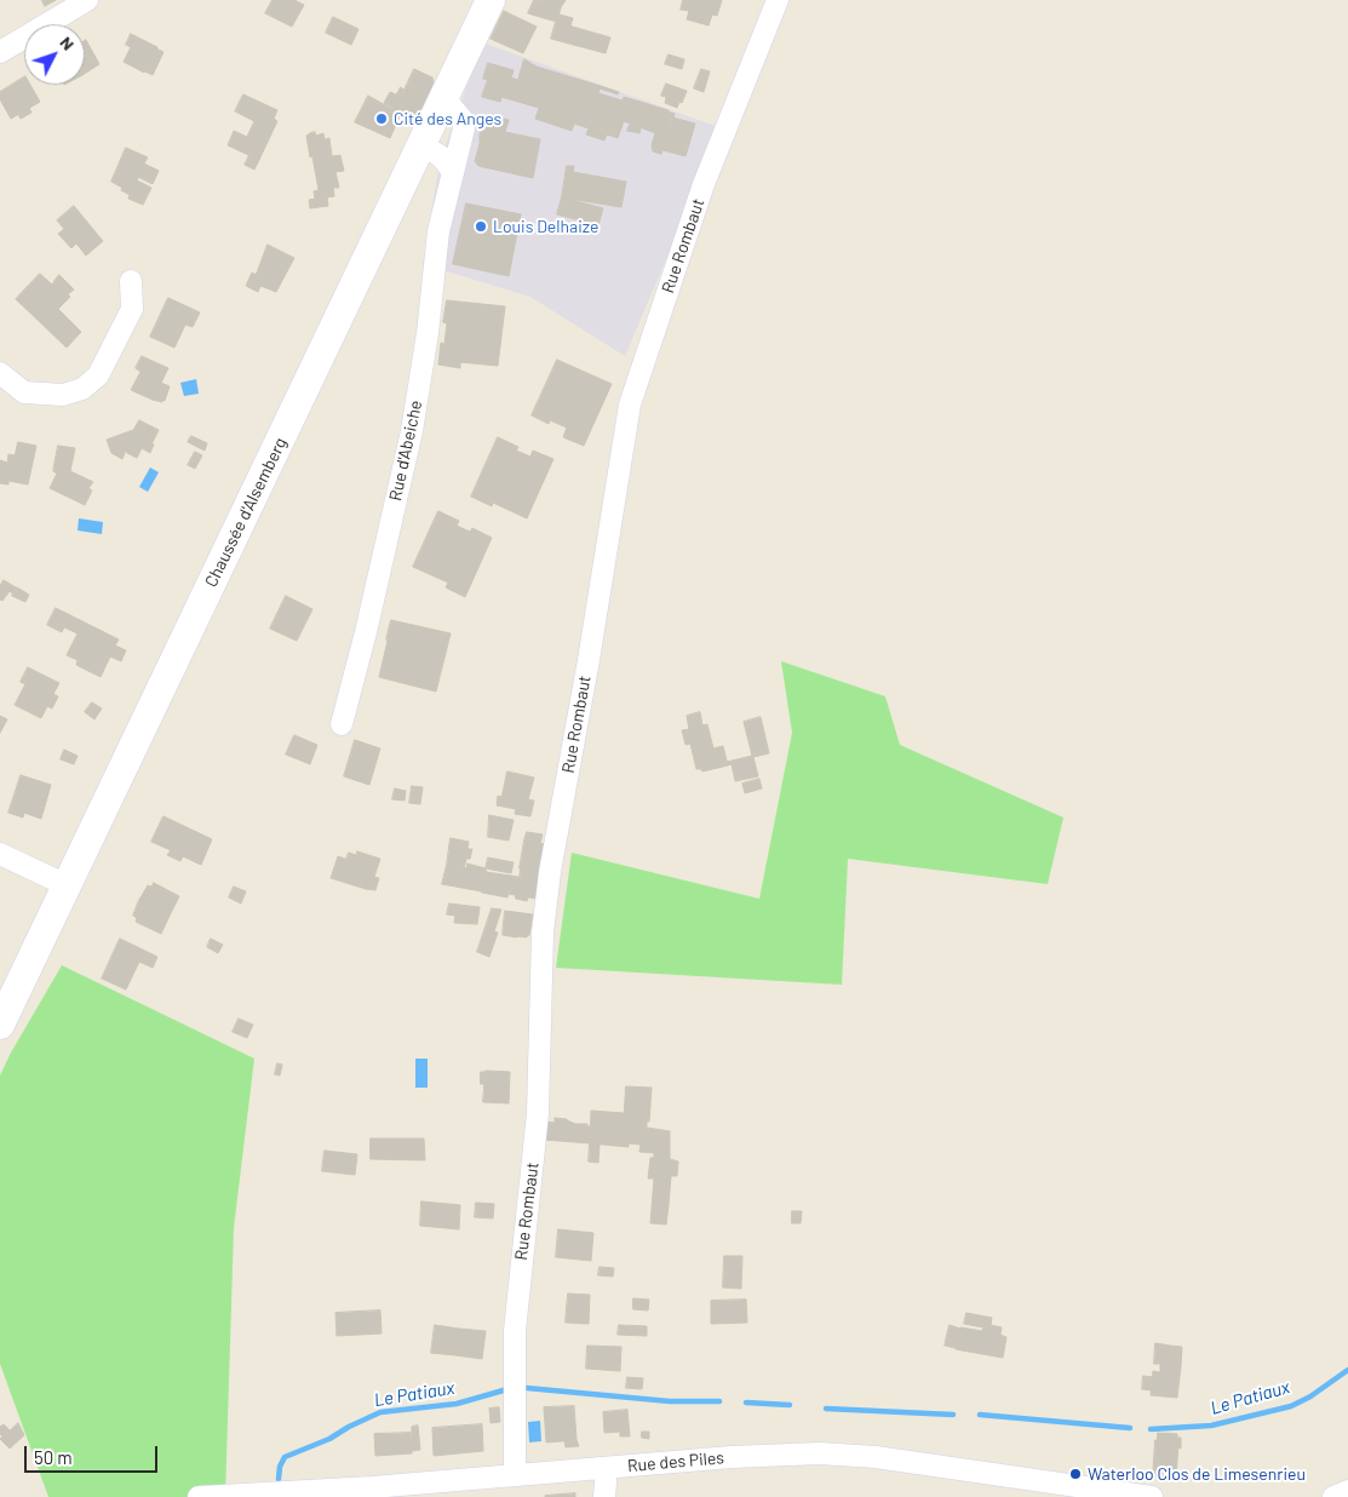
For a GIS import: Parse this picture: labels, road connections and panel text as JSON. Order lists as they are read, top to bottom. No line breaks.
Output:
{"streets":{"main road":["Chaussée d'Alsemberg"],"street":["Rue Rombaut","Rue d'Abeiche","Rue des Piles"]},"crossings":[["Rue Rombaut","Rue des Piles"],["Rue d'Abeiche","Chaussée d'Alsemberg"]],"water":["Le Patiaux"],"places":["Cité des Anges","Louis Delhaize","Waterloo Clos de Limesenrieu"],"scale_bar":"50 m","north":"top right"}
